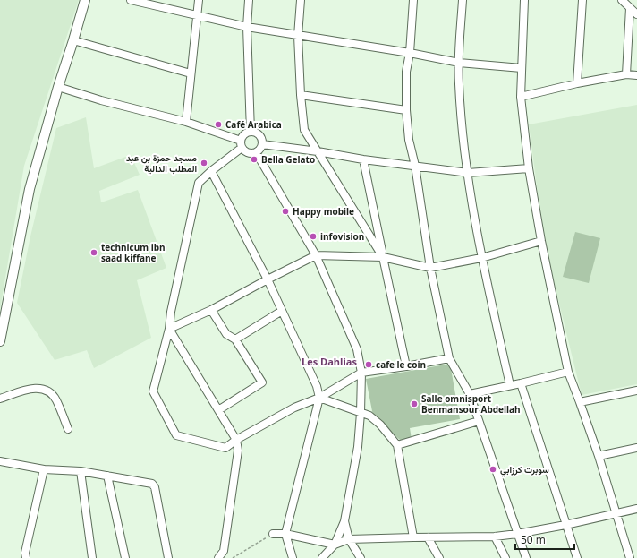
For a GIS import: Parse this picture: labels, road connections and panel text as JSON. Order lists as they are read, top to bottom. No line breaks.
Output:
{"districts":["Les Dahlias"],"places":["Café Arabica","Bella Gelato","مسجد حمزة بن عبد المطلب الدالية","Happy mobile","infovision","technicum ibn saad kiffane","cafe le coin","Salle omnisport Benmansour Abdellah","سوبرت كرزابي"],"scale_bar":"50 m"}
